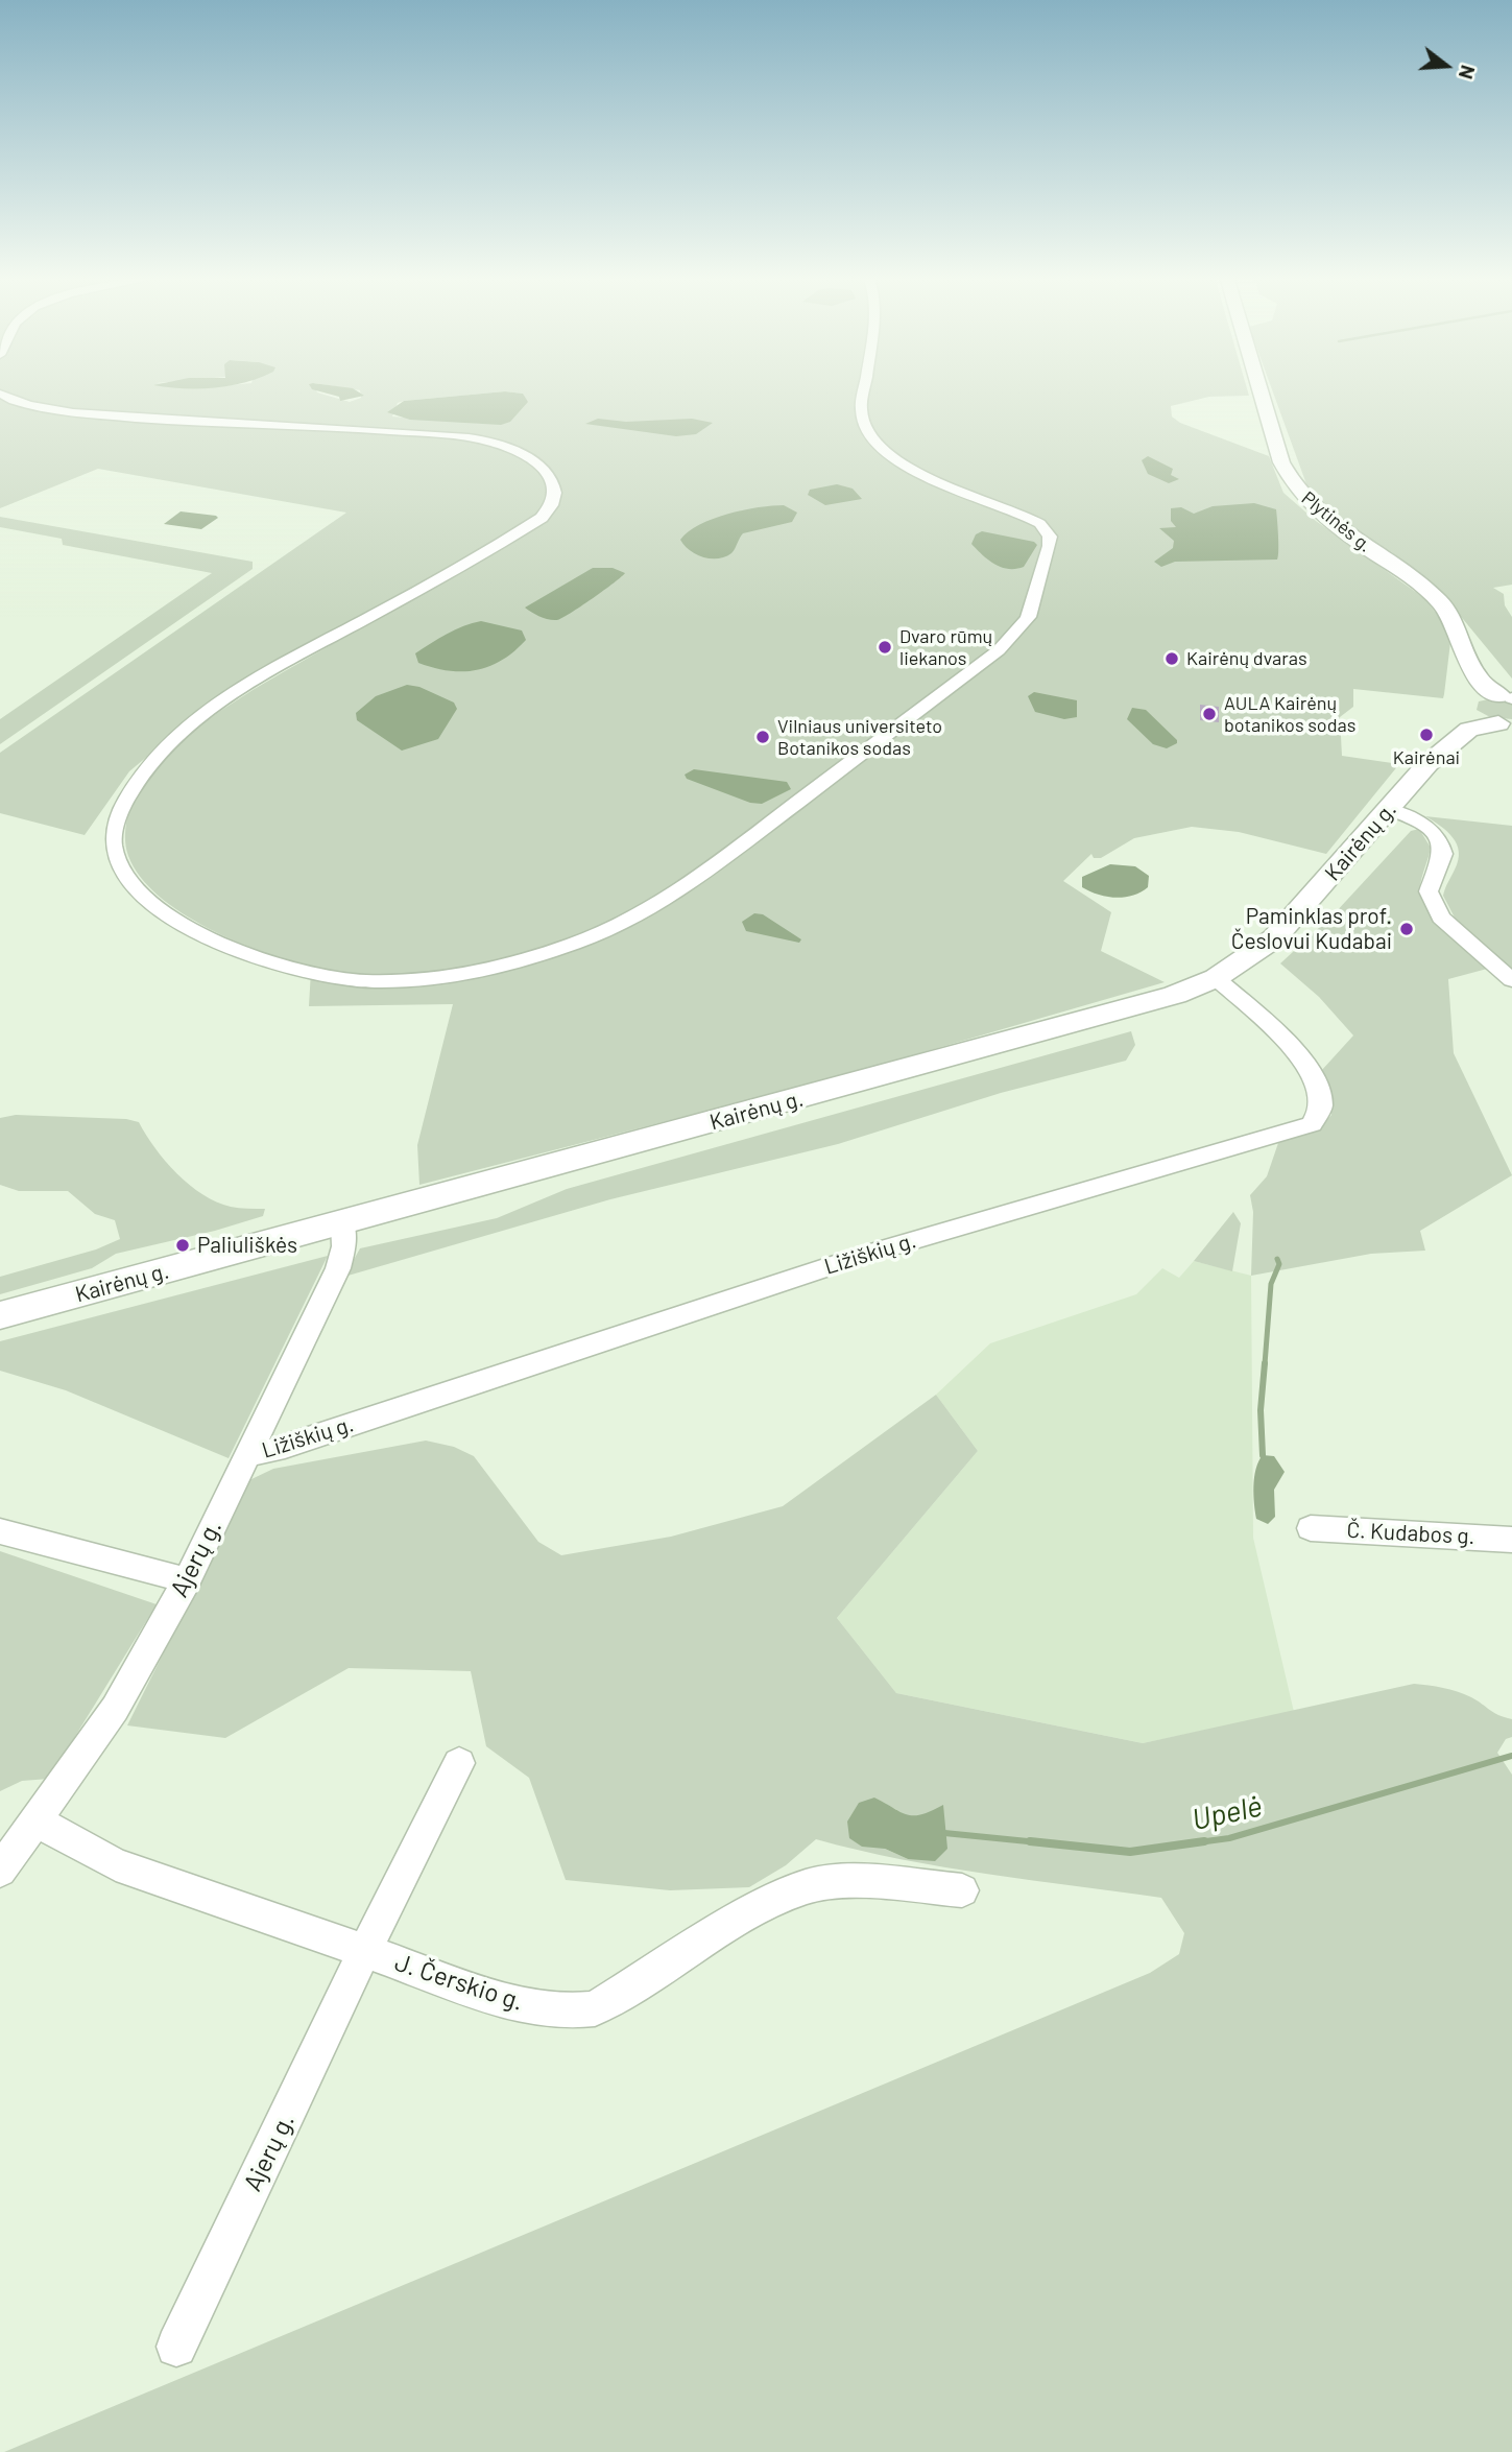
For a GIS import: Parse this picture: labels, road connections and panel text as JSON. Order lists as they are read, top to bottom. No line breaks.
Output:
{"streets":{"main road":["Plytinės g.","Kairėnų g."],"street":["Ližiškių g.","Č. Kudabos g.","Ajerų g.","J. Čerskio g."]},"crossings":[["Plytinės g.","Kairėnų g."],["Kairėnų g.","Ližiškių g."],["Kairėnų g.","Ajerų g."],["Ližiškių g.","Ajerų g."],["Ajerų g.","J. Čerskio g."]],"water":["Upelė"],"places":["Dvaro rūmų liekanos","Kairėnų dvaras","AULA Kairėnų botanikos sodas","Kairėnai","Vilniaus universiteto Botanikos sodas","Paminklas prof. Česlovui Kudabai","Paliuliškės"],"north":"right"}
